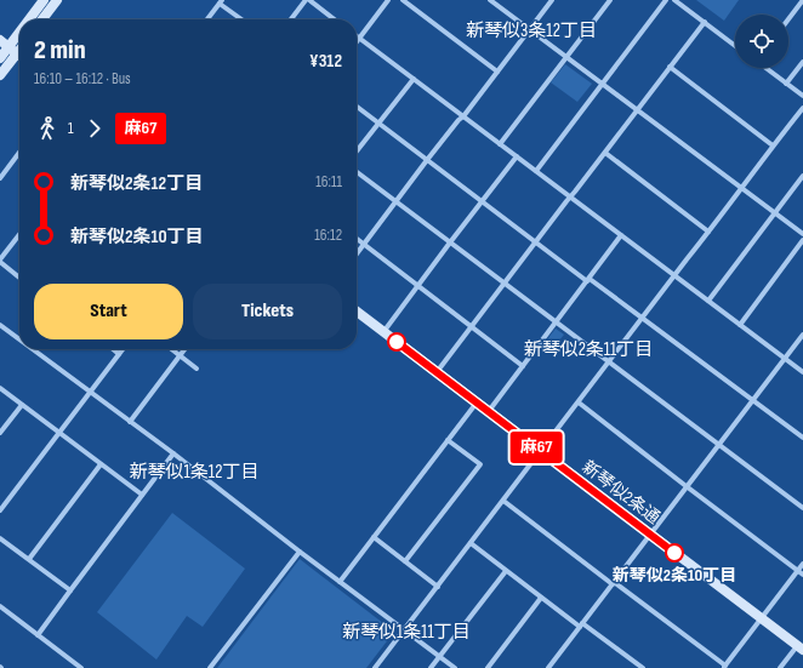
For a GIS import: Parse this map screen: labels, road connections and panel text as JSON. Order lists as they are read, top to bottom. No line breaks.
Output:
{"streets":{"street":["新琴似2条通"]},"districts":["新琴似3条12丁目","新琴似2条11丁目","新琴似1条12丁目","新琴似1条11丁目"],"places":["新琴似2条10丁目"],"lines":["bus line 麻67"],"page":{"on_map":"麻67","heading":["2 min","16:10 – 16:12 · Bus","¥312"],"legs":["1","麻67"],"list":[{"name":"新琴似2条12丁目","value":"16:11"},{"name":"新琴似2条10丁目","value":"16:12"}],"buttons":["Start","Tickets"]}}
